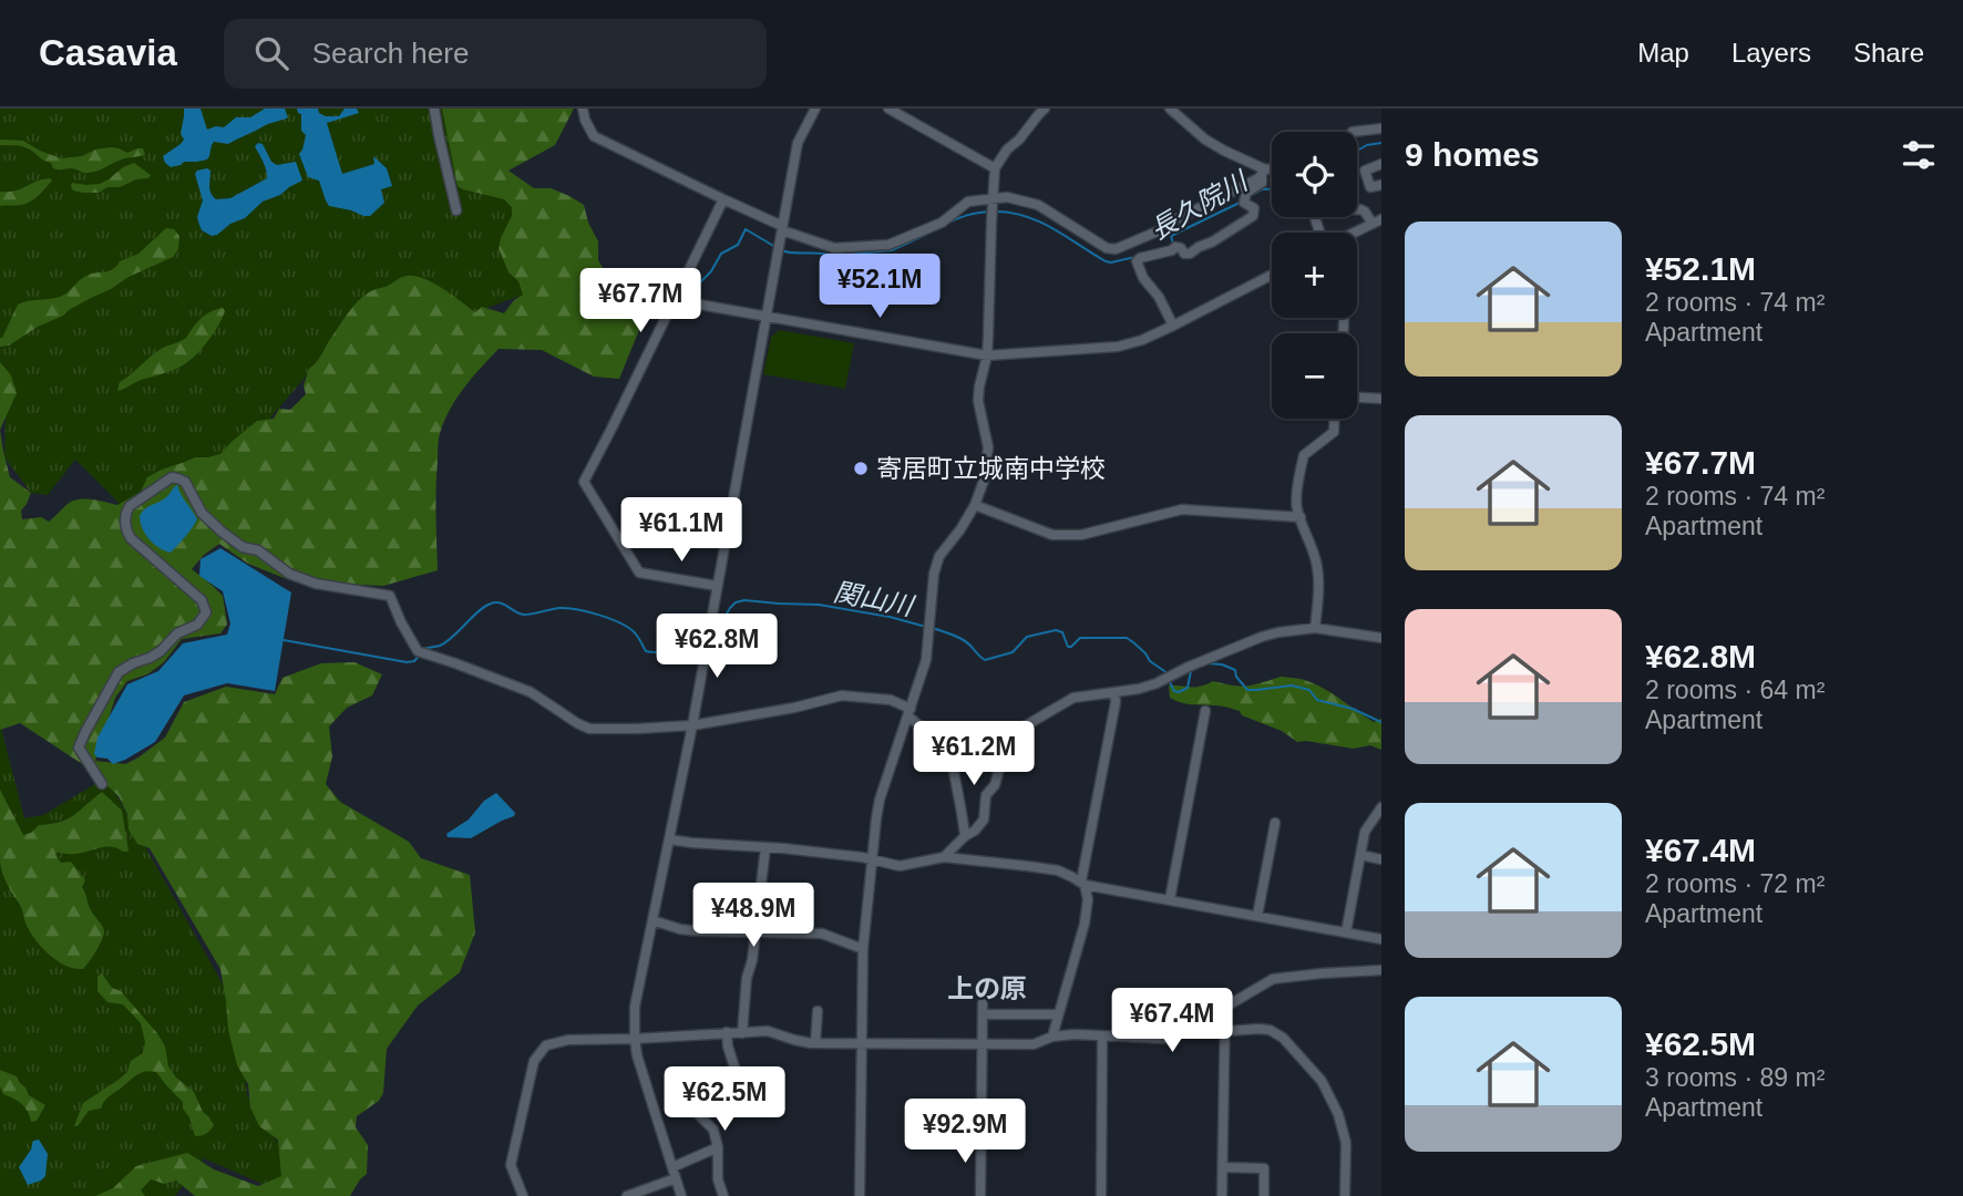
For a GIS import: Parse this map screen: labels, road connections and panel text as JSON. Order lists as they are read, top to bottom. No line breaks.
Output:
{"districts":["上の原"],"water":["長久院川","関山川"],"places":["寄居町立城南中学校"],"page":{"header":"Casavia","search":"Search here","nav":["Map","Layers","Share"],"heading":"9 homes","map_buttons":["+","−"],"list":[{"name":"¥52.1M","note":"2 rooms · 74 m² · Apartment"},{"name":"¥67.7M","note":"2 rooms · 74 m² · Apartment"},{"name":"¥62.8M","note":"2 rooms · 64 m² · Apartment"},{"name":"¥67.4M","note":"2 rooms · 72 m² · Apartment"},{"name":"¥62.5M","note":"3 rooms · 89 m² · Apartment"}],"price":["¥52.1M","¥67.7M","¥61.1M","¥62.8M","¥61.2M","¥48.9M","¥67.4M","¥62.5M","¥92.9M"]}}
